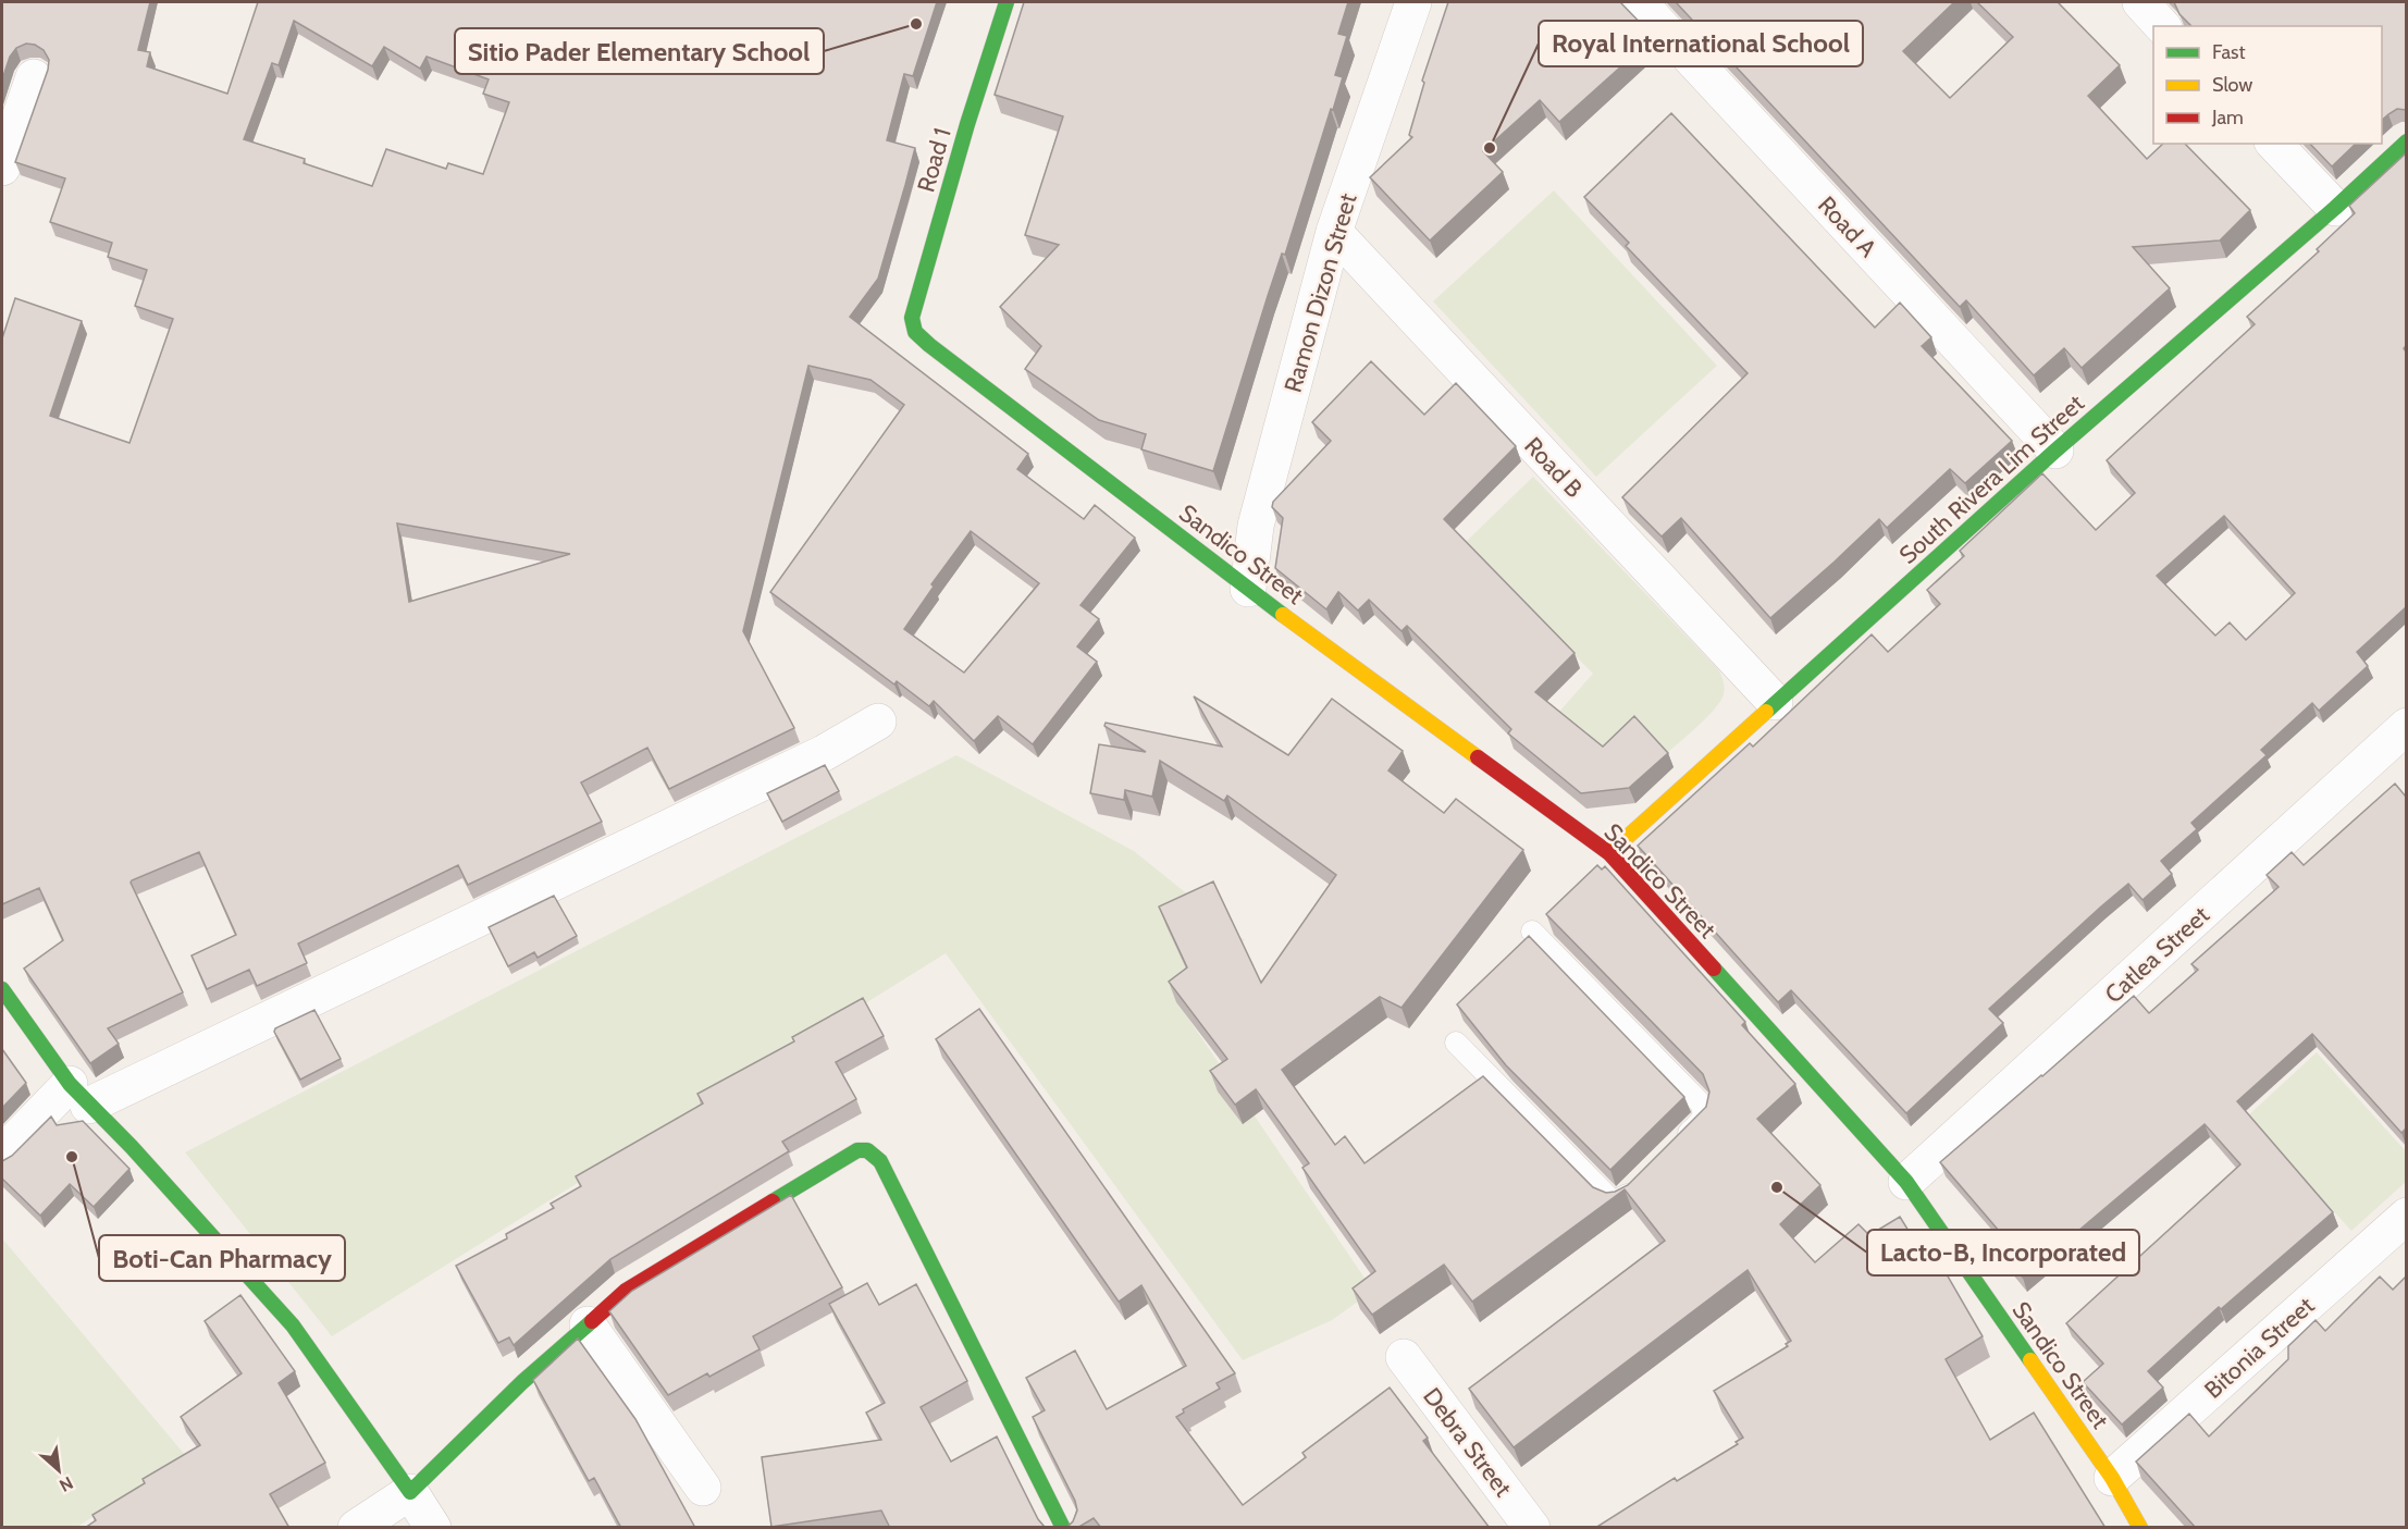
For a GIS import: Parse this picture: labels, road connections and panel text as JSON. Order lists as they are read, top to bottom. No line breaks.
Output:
{"streets":{"street":["Road 1","Road A","Ramon Dizon Street","Road B","South Rivera Lim Street","Sandico Street","Catlea Street","Bitonia Street","Debra Street"]},"crossings":[["Road 1","Sandico Street"],["Road A","South Rivera Lim Street"],["Ramon Dizon Street","Road B"],["Ramon Dizon Street","Sandico Street"],["Road B","South Rivera Lim Street"],["South Rivera Lim Street","Sandico Street"],["Sandico Street","Catlea Street"],["Sandico Street","Bitonia Street"]],"places":["Sitio Pader Elementary School","Royal International School","Boti-Can Pharmacy","Lacto-B, Incorporated"],"legend":["Fast","Slow","Jam"],"north":"bottom right"}
